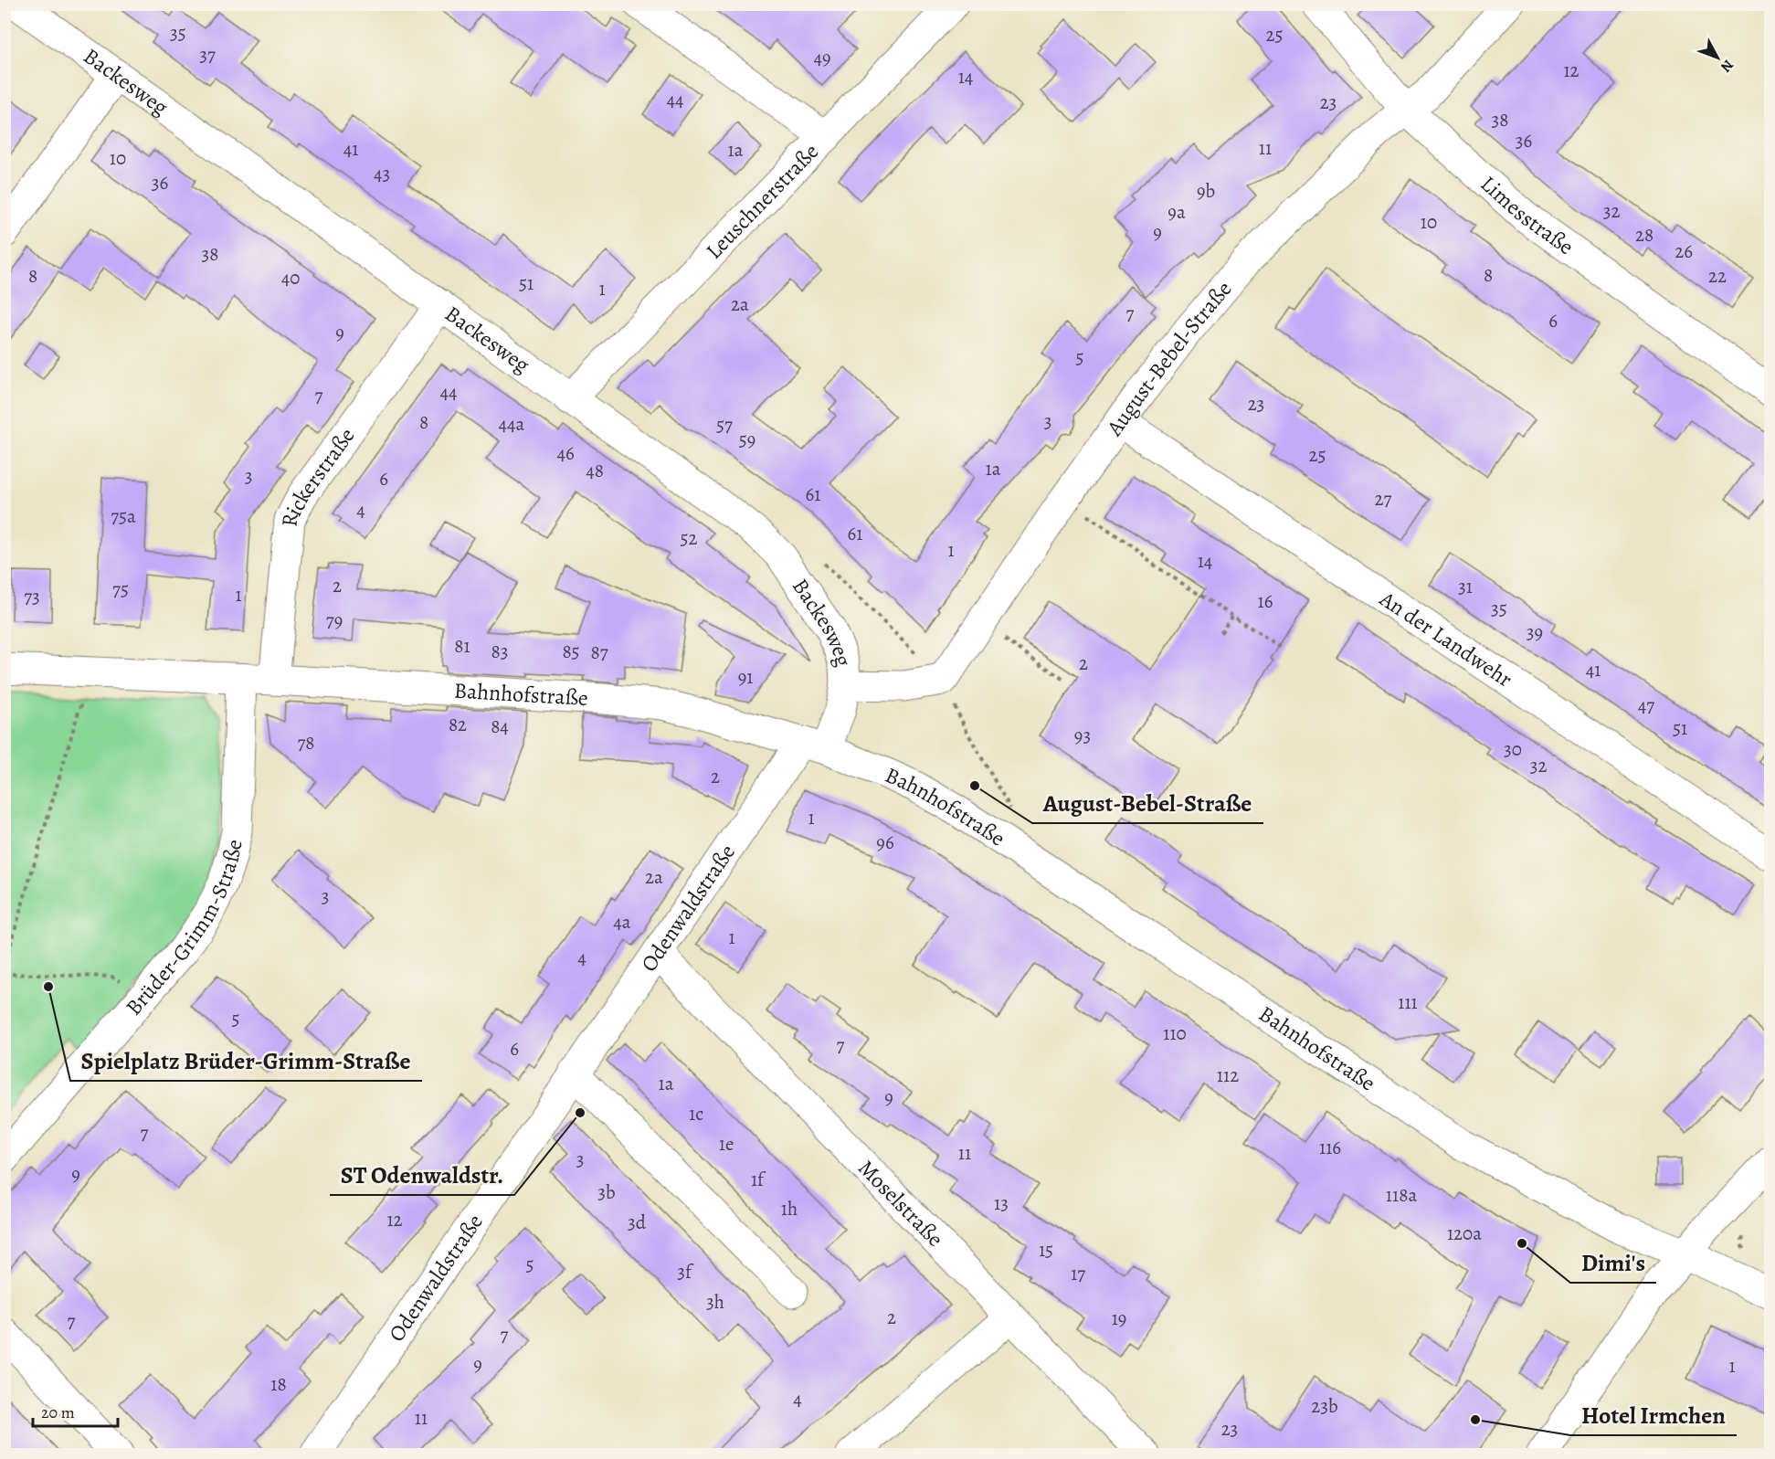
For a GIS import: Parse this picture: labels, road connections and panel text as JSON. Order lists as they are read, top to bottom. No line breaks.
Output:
{"streets":{"street":["Backesweg","Leuschnerstraße","Limesstraße","August-Bebel-Straße","Rickerstraße","An der Landwehr","Bahnhofstraße","Odenwaldstraße","Brüder-Grimm-Straße","Moselstraße"]},"crossings":[["Backesweg","Leuschnerstraße"],["Backesweg","Rickerstraße"],["Backesweg","Bahnhofstraße"],["Backesweg","Odenwaldstraße"],["Limesstraße","August-Bebel-Straße"],["August-Bebel-Straße","An der Landwehr"],["Rickerstraße","Bahnhofstraße"],["Bahnhofstraße","Odenwaldstraße"],["Bahnhofstraße","Brüder-Grimm-Straße"],["Odenwaldstraße","Moselstraße"]],"places":["August-Bebel-Straße","Spielplatz Brüder-Grimm-Straße","ST Odenwaldstr.","Dimi's","Hotel Irmchen"],"house_numbers":["35","25","37","49","12","14","44","23","38","36","11","41","1a","10","43","36","9b","32","9a","10","9","28","26","38","8","8","22","40","51","1","2a","7","6","9","5","44","7","23","3","8","44a","57","59","46","25","1a","48","3","6","61","27","4","75a","61","52","1","14","2","31","75","1","73","16","35","79","39","81","83","85","87","2","41","91","47","82","84","51","93","78","30","32","2","1","96","2a","3","4a","1","4","111","5","110","7","6","112","1a","9","1c","7","1e","116","11","3","9","1f","3b","118a","13","1h","12","3d","120a","15","5","3f","17","3h","2","19","7","7","9","1","18","4","23b","11","23"],"scale_bar":"20 m","north":"bottom right"}
